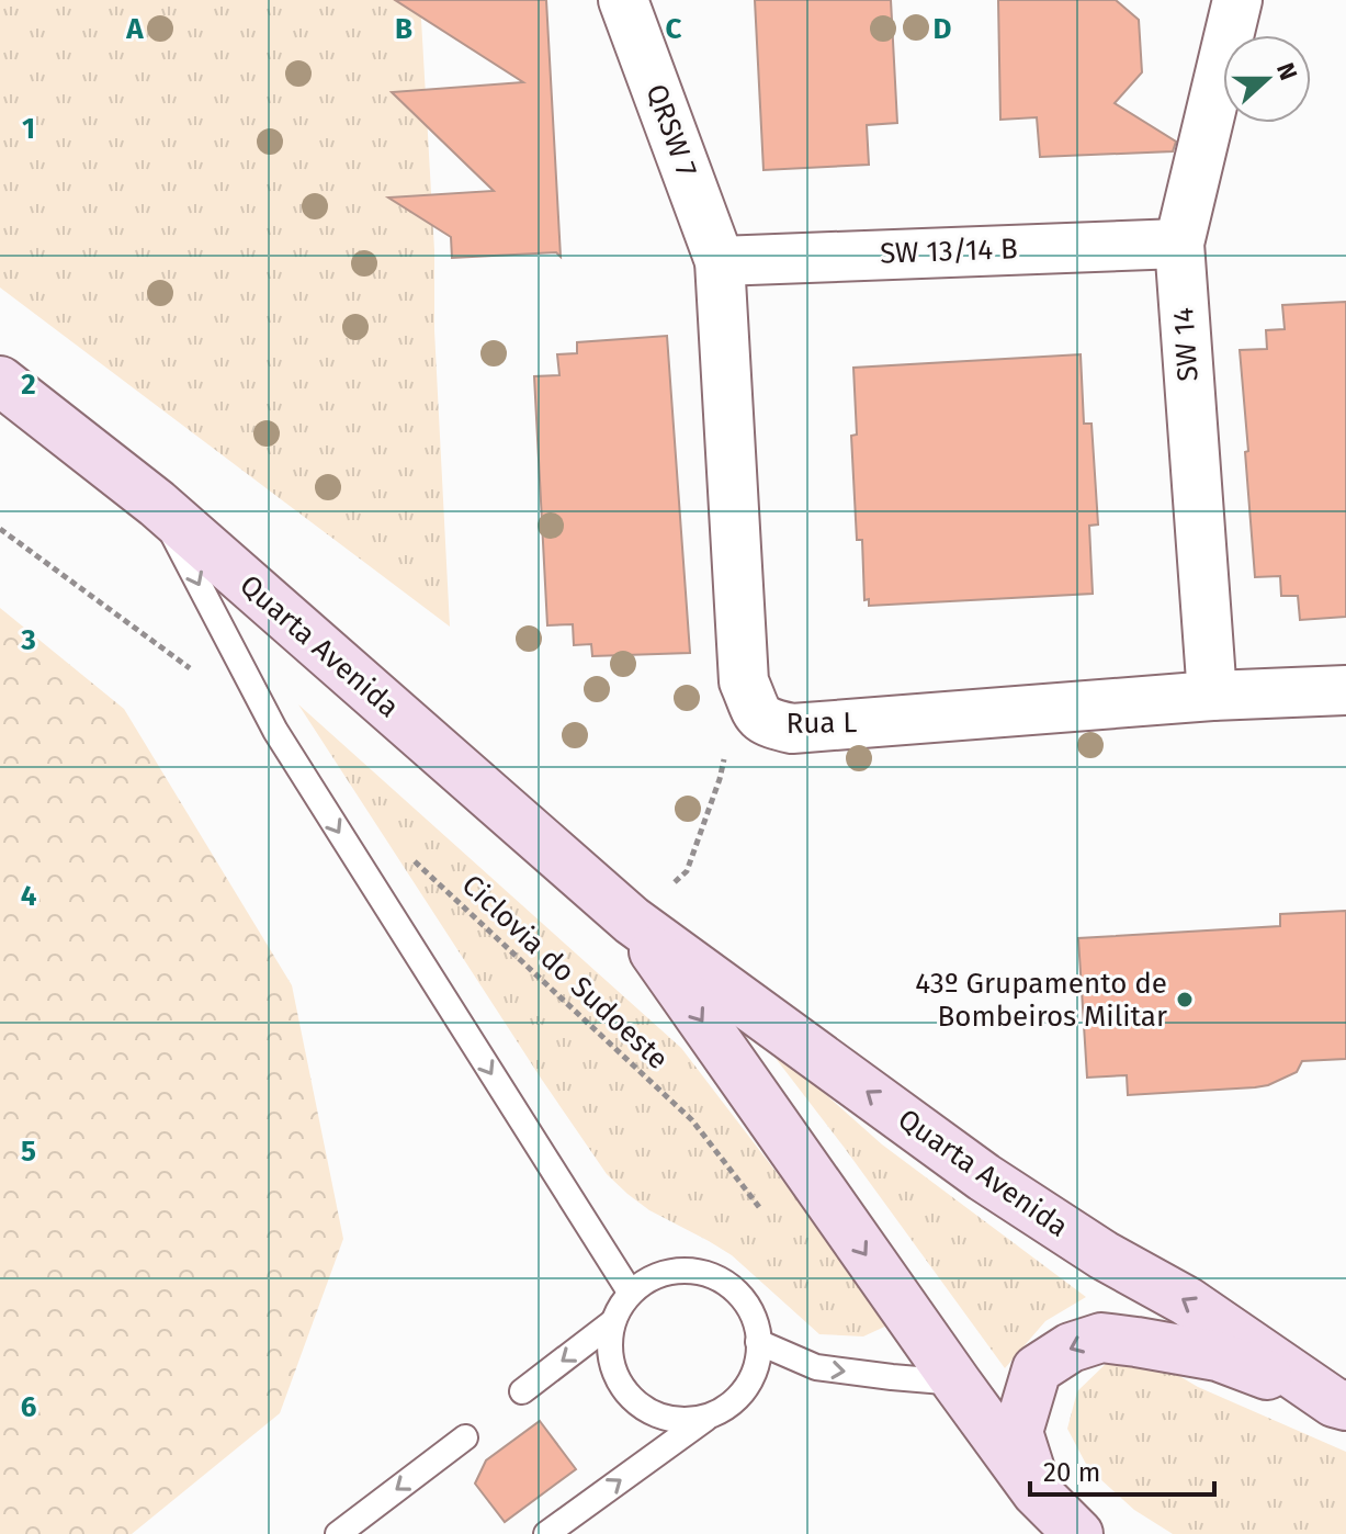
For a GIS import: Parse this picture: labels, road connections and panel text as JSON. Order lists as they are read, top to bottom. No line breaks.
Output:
{"streets":{"main road":["Quarta Avenida"],"street":["QRSW 7","SW 13/14 B","SW 14","Rua L"],"path":["Ciclovia do Sudoeste"]},"crossings":[["QRSW 7","SW 13/14 B"],["QRSW 7","Rua L"],["SW 13/14 B","SW 14"],["SW 13/14 B","Rua L"],["SW 14","Rua L"]],"places":["43º Grupamento de Bombeiros Militar"],"scale_bar":"20 m","north":"right","grid":{"columns":["A","B","C","D"],"rows":["1","2","3","4","5","6"]}}
